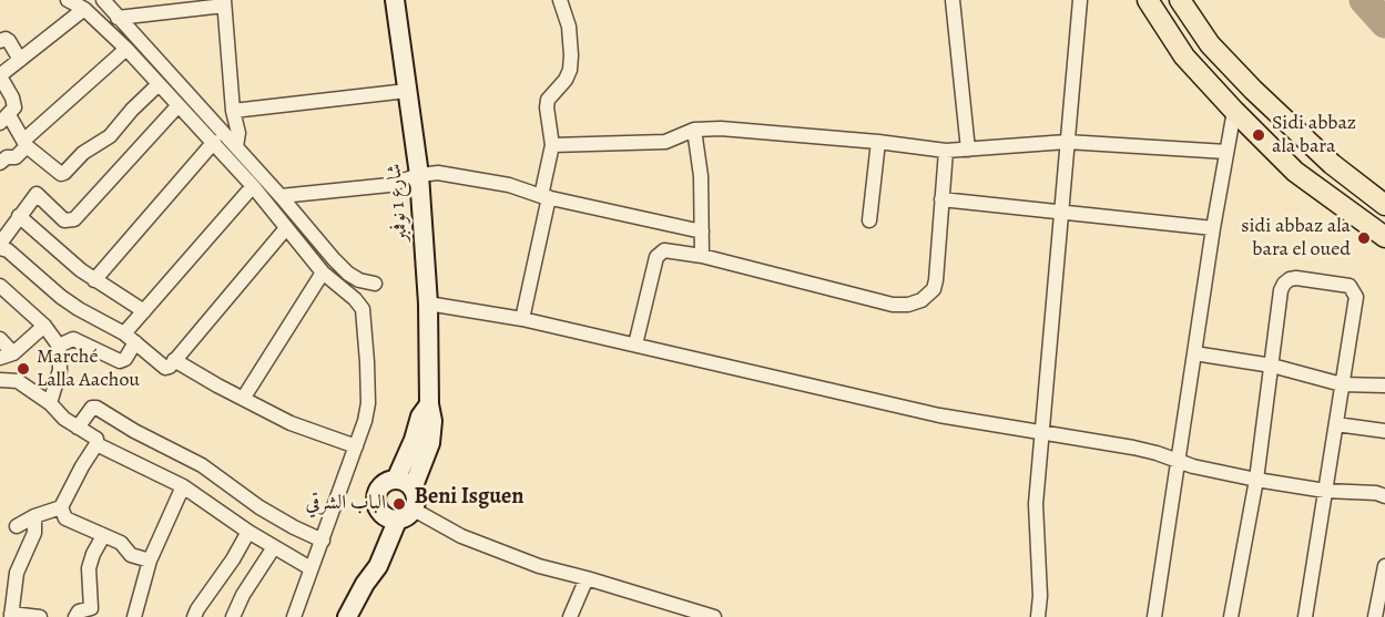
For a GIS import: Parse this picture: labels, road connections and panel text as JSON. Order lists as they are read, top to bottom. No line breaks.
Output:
{"streets":{"main road":["شارع 1 نوفمبر"]},"districts":["Beni Isguen"],"places":["Sidi abbaz ala bara","sidi abbaz ala bara el oued","Marché Lalla Aachou","الباب الشرقي"]}
